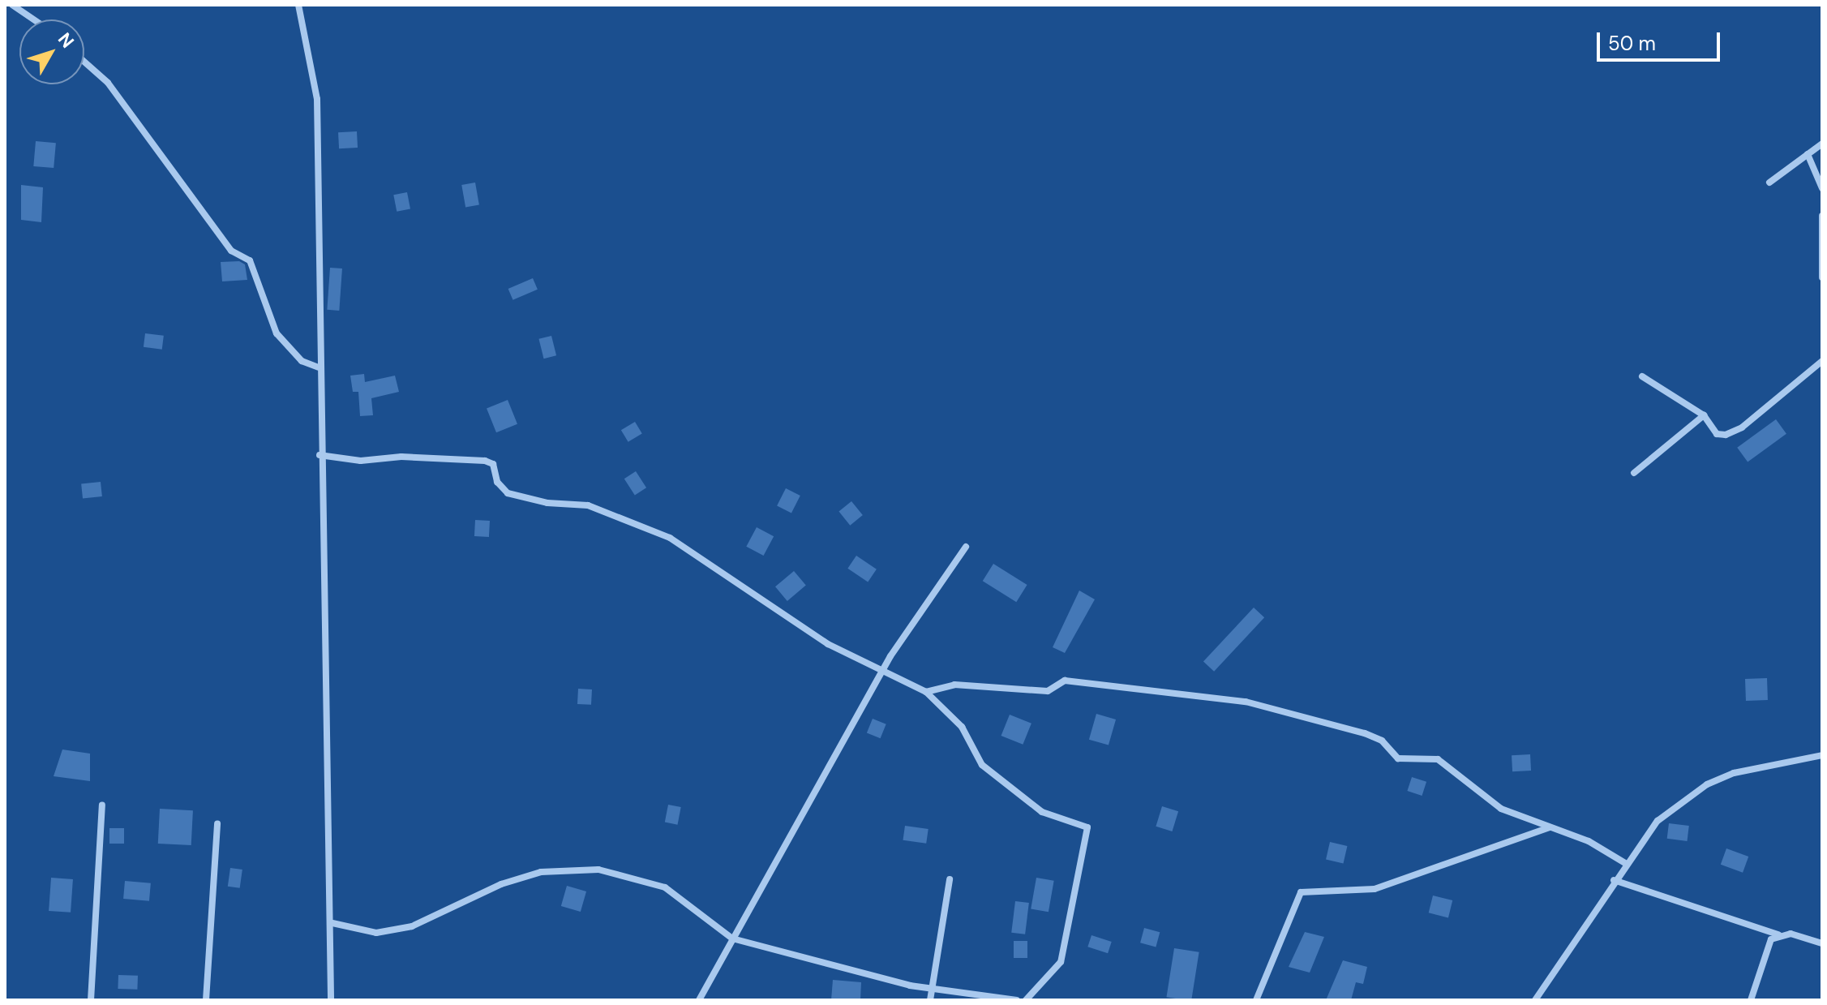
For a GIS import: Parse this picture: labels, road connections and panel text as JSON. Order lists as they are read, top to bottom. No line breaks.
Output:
{"scale_bar":"50 m","north":"top right"}
